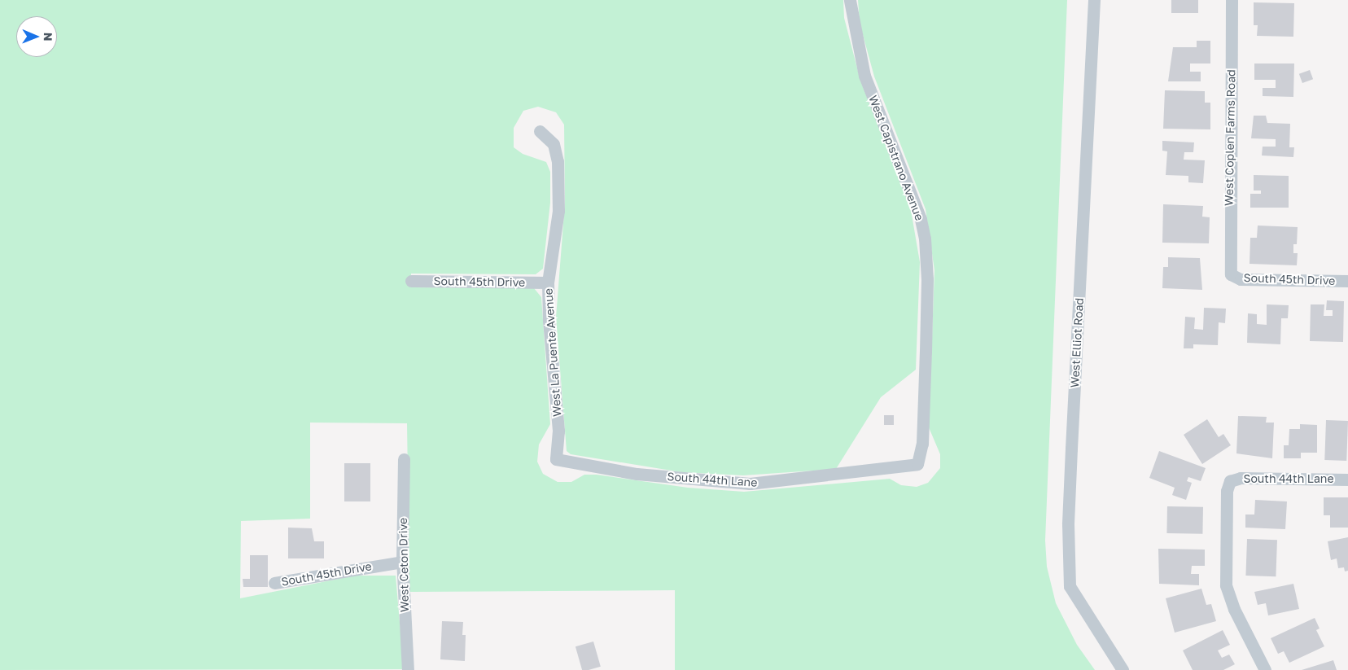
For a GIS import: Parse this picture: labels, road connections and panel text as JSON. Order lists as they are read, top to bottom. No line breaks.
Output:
{"streets":{"street":["West Coplen Farms Road","West Capistrano Avenue","South 45th Drive","West Elliot Road","West La Puente Avenue","South 44th Lane","West Ceton Drive"]},"crossings":[["West Coplen Farms Road","South 45th Drive"],["West Capistrano Avenue","South 44th Lane"],["South 45th Drive","West La Puente Avenue"],["South 45th Drive","West Ceton Drive"],["West La Puente Avenue","South 44th Lane"]],"north":"right"}
